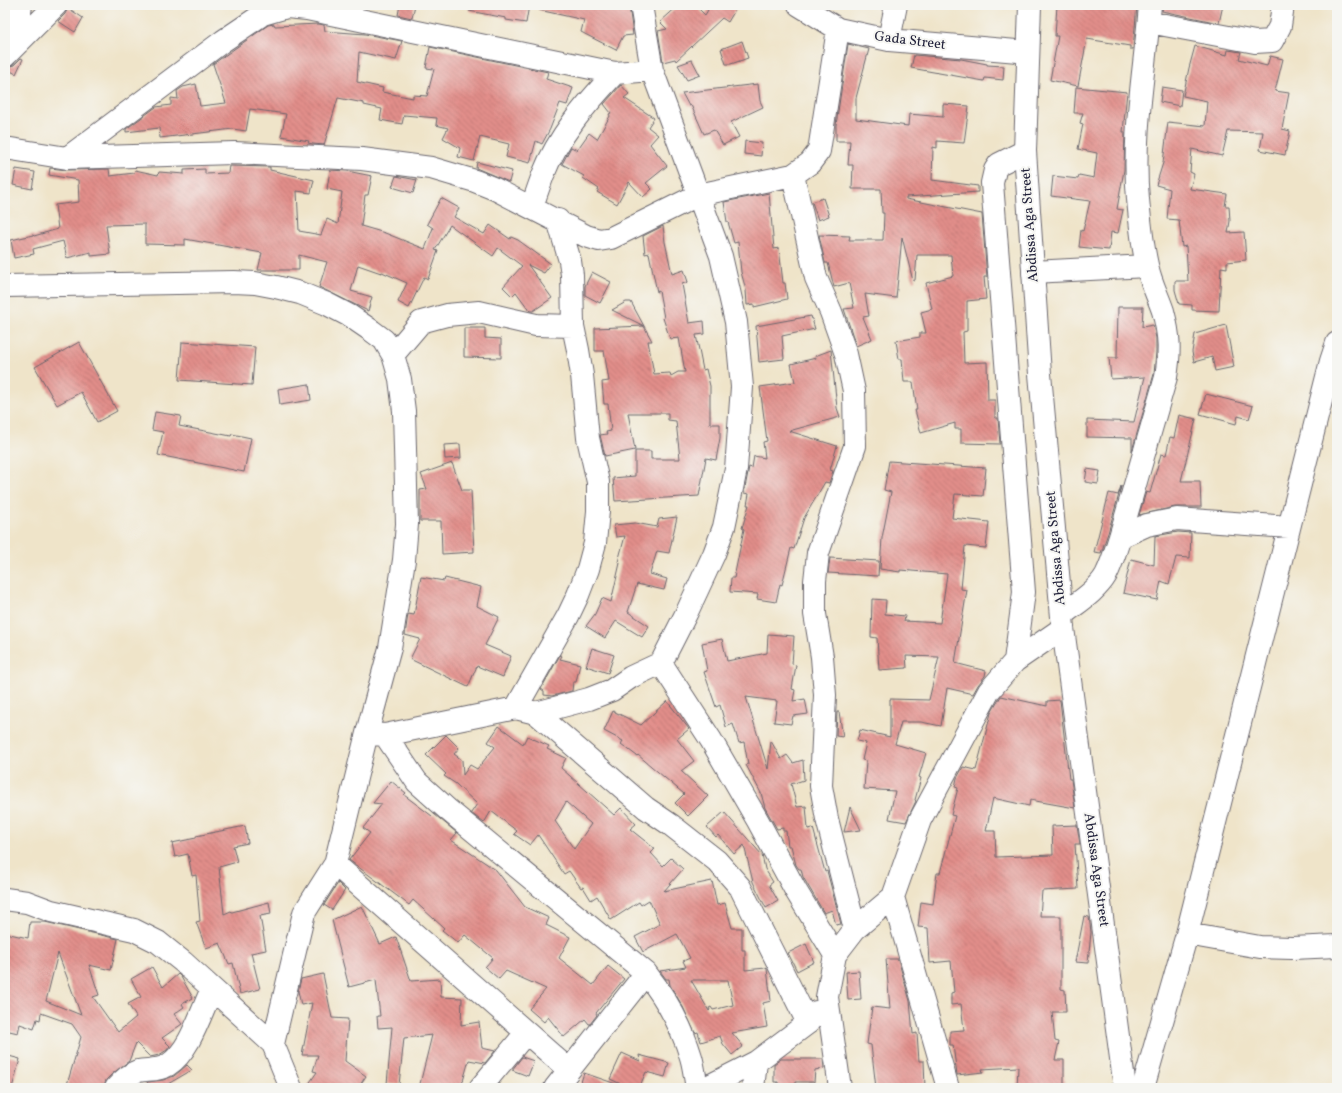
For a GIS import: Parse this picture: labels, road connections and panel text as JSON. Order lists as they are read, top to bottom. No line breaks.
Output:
{"streets":{"main road":["Gada Street","Abdissa Aga Street"]},"crossings":[["Gada Street","Abdissa Aga Street"]]}
